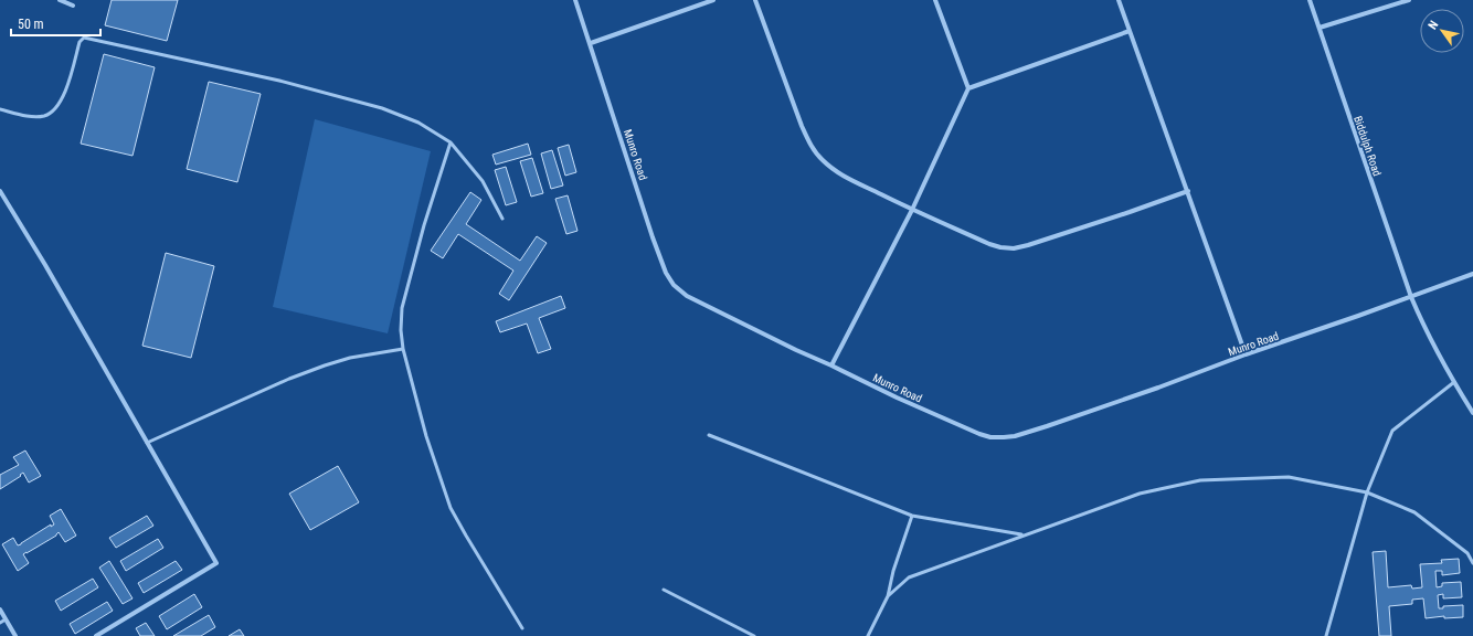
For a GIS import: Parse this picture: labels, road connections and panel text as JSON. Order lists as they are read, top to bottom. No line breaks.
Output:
{"streets":{"street":["Biddulph Road","Munro Road"]},"crossings":[["Biddulph Road","Munro Road"]],"scale_bar":"50 m","north":"top left"}
